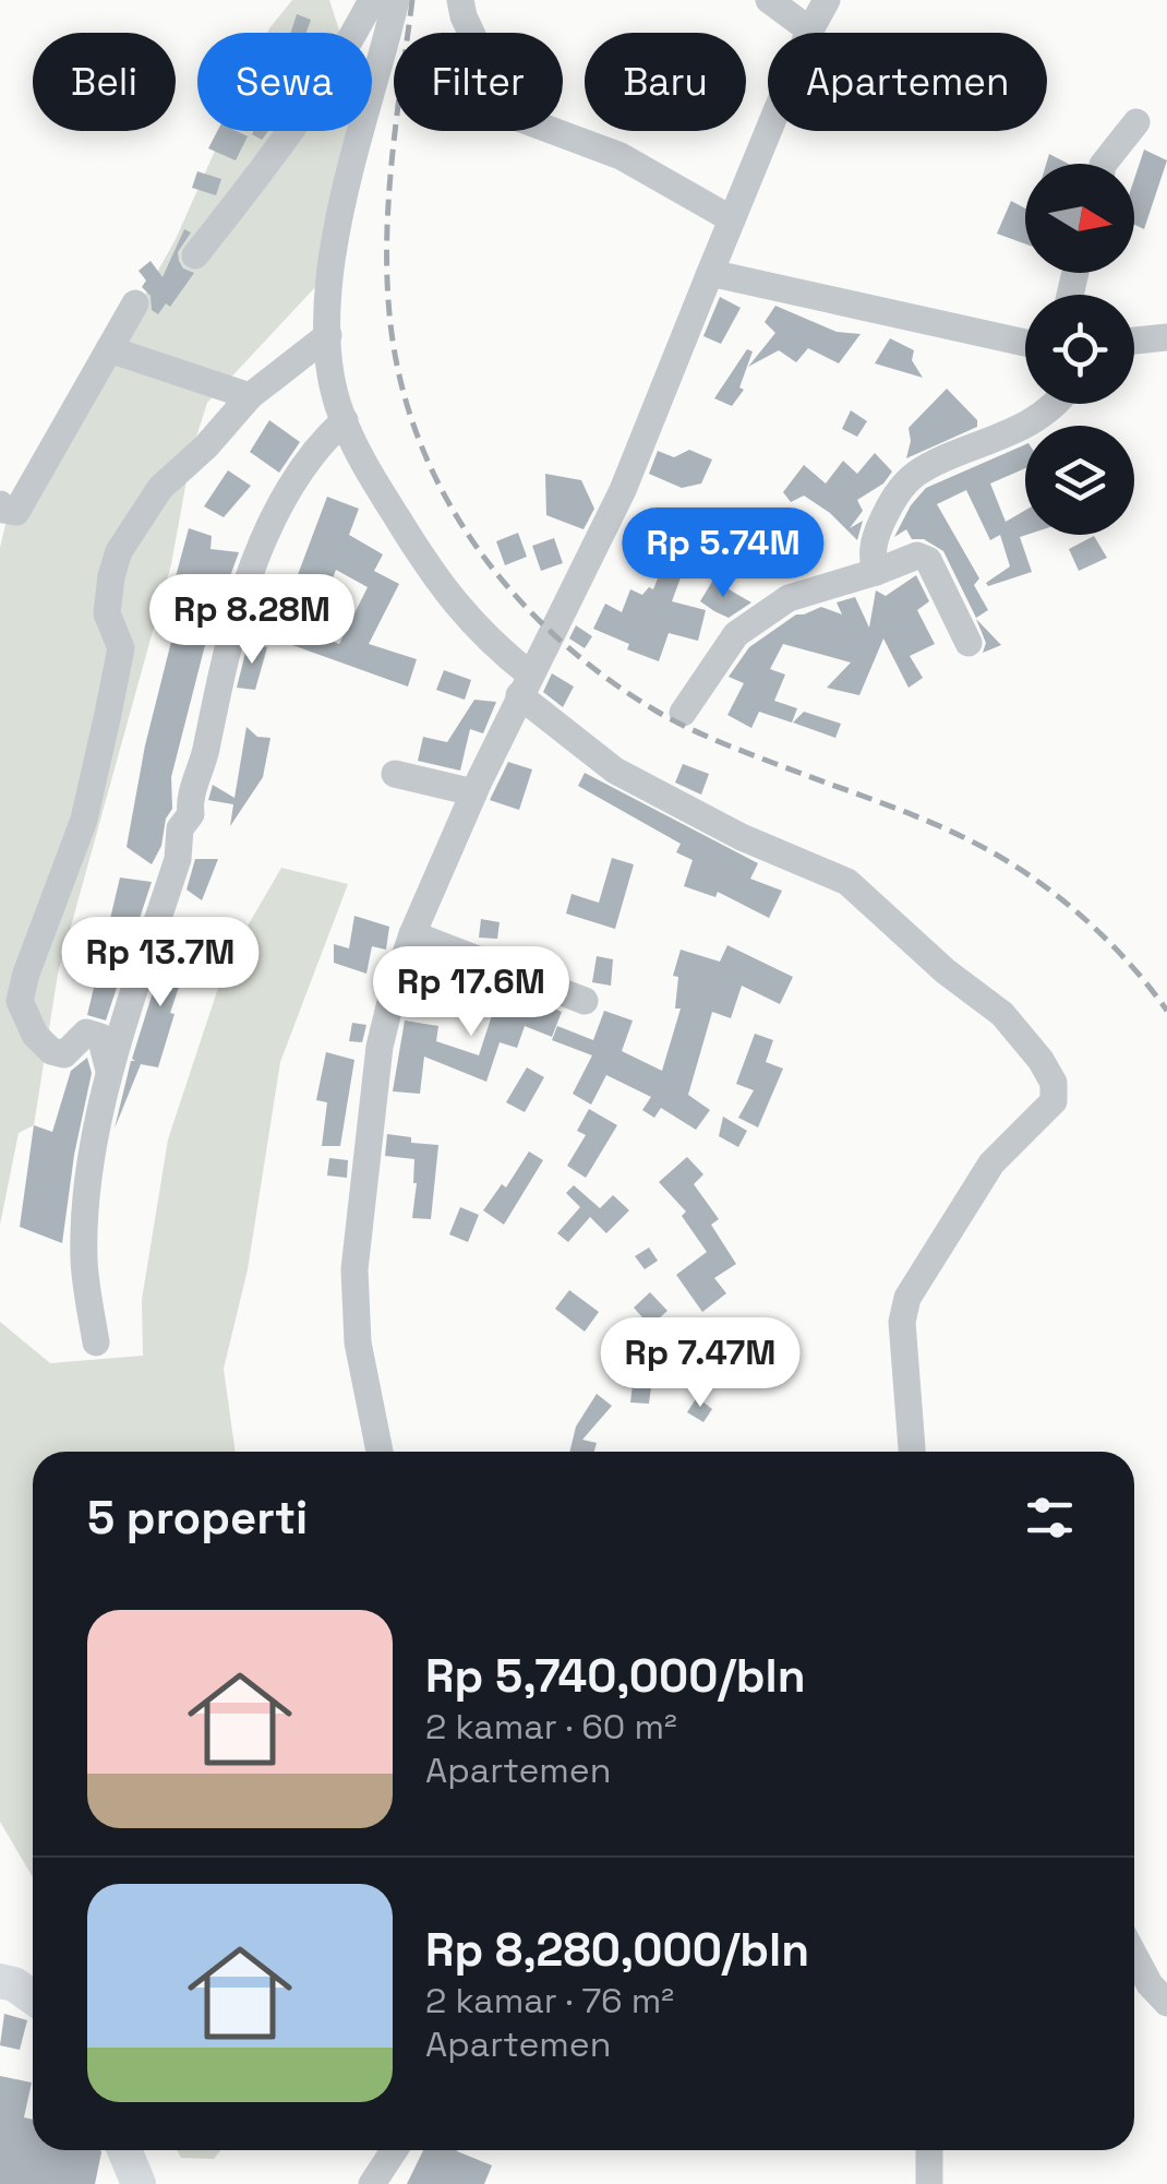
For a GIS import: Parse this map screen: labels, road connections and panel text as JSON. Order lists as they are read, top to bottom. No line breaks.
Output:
{"north":"right","page":{"chip":["Beli","Sewa","Filter","Baru","Apartemen"],"price":["Rp 5.74M","Rp 8.28M","Rp 13.7M","Rp 17.6M","Rp 7.47M"],"heading":"5 properti","list":[{"name":"Rp 5,740,000/bln","note":"2 kamar · 60 m² · Apartemen"},{"name":"Rp 8,280,000/bln","note":"2 kamar · 76 m² · Apartemen"}]}}
